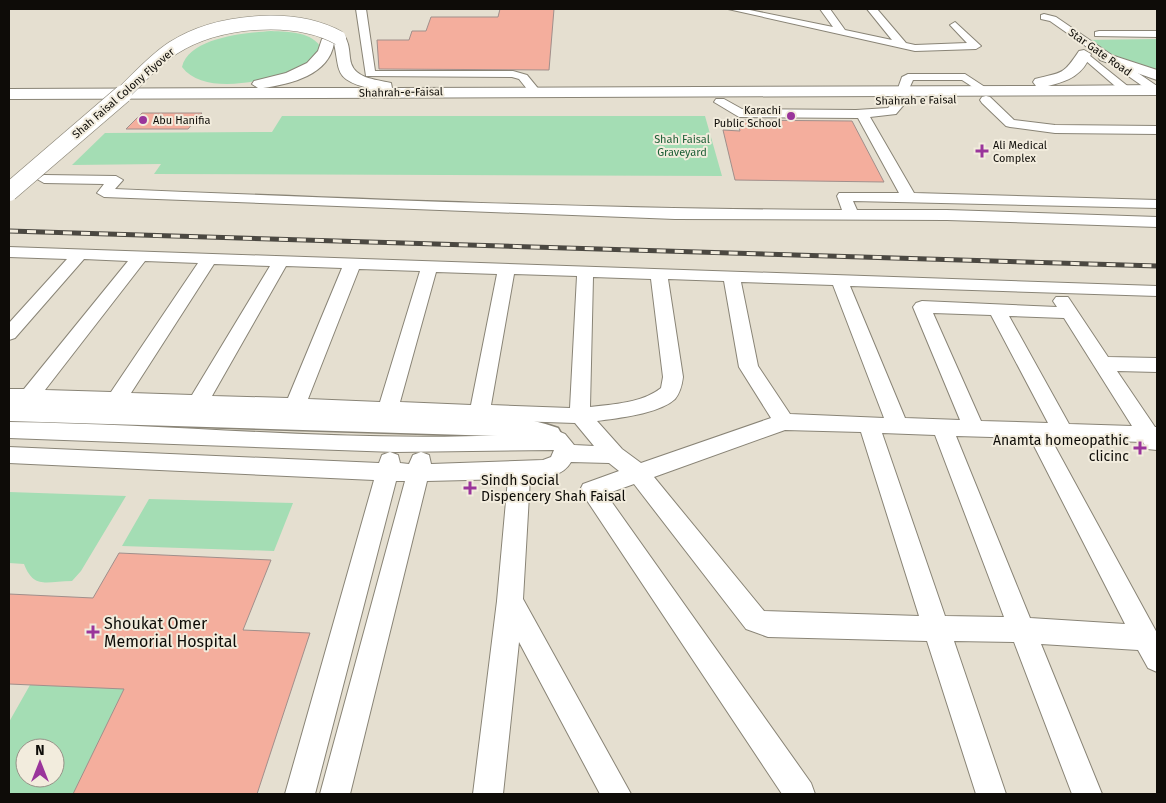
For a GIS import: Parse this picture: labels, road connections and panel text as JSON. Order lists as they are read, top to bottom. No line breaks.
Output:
{"streets":{"highway":["Shahrah-e-Faisal","Shahrah e Faisal"],"main road":["Shah Faisal Colony Flyover"],"street":["Star Gate Road"]},"crossings":[["Star Gate Road","Shahrah e Faisal"],["Shahrah-e-Faisal","Shahrah e Faisal"]],"parks":["Shah Faisal Graveyard"],"places":{"other":["Karachi Public School","Abu Hanifia"],"health":["Ali Medical Complex","Anamta homeopathic clicinc","Sindh Social Dispencery Shah Faisal","Shoukat Omer Memorial Hospital"]},"north":"top"}
